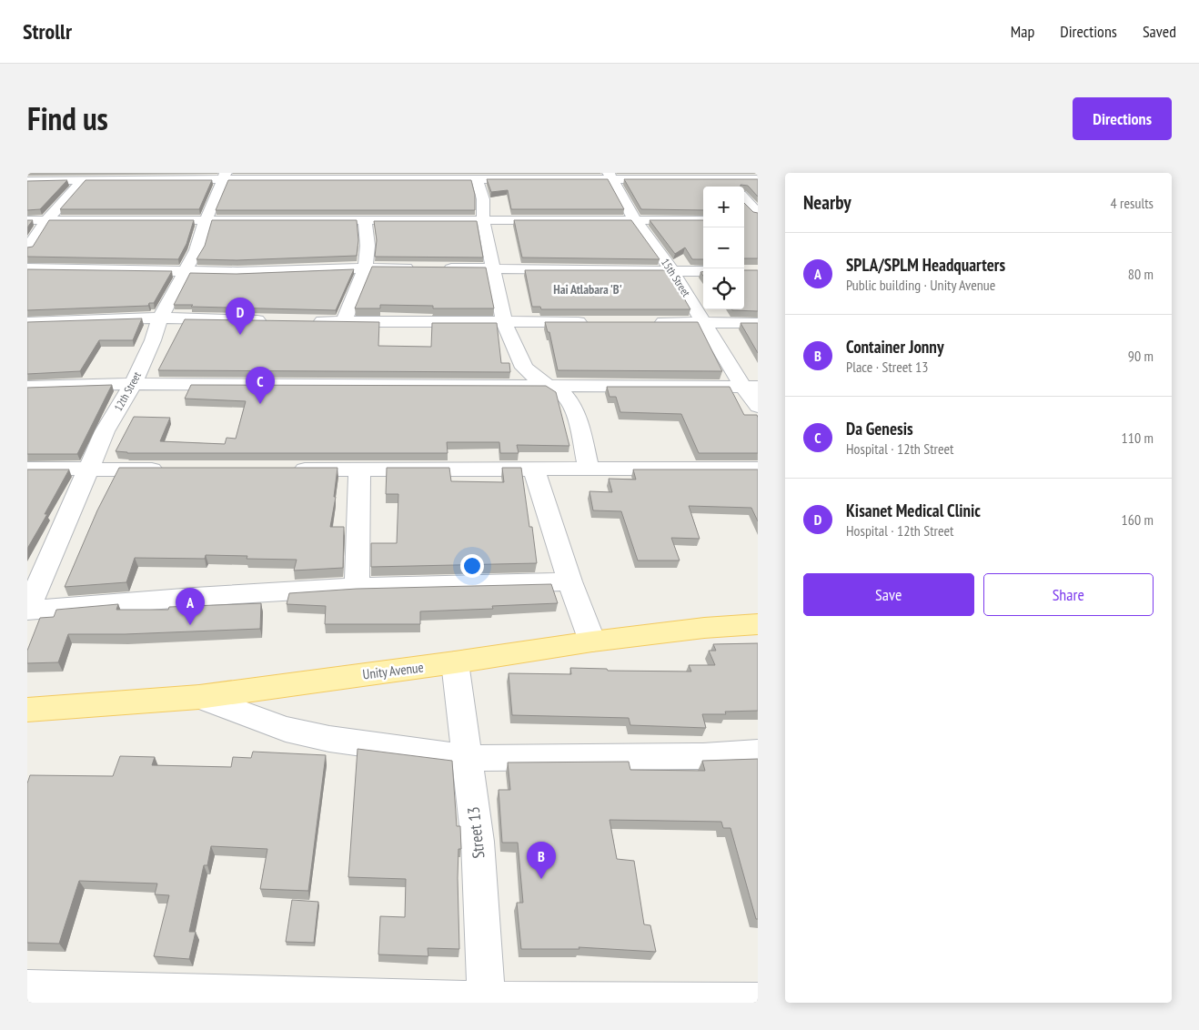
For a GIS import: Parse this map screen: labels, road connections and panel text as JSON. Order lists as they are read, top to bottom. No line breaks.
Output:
{"streets":{"main road":["Unity Avenue"],"street":["15th Street","12th Street","Street 13"]},"crossings":[["Unity Avenue","Street 13"]],"districts":["Hai Atlabara 'B'"],"page":{"header":"Strollr","nav":["Map","Directions","Saved"],"title":"Find us","buttons":["Directions",["Save","Share"]],"heading":["Nearby","4 results"],"map_buttons":["+","−"],"list":[{"mark":"A","name":"SPLA/SPLM Headquarters","note":"Public building · Unity Avenue","value":"80 m"},{"mark":"B","name":"Container Jonny","note":"Place · Street 13","value":"90 m"},{"mark":"C","name":"Da Genesis","note":"Hospital · 12th Street","value":"110 m"},{"mark":"D","name":"Kisanet Medical Clinic","note":"Hospital · 12th Street","value":"160 m"}],"pins":["D","C","A","B"]}}
